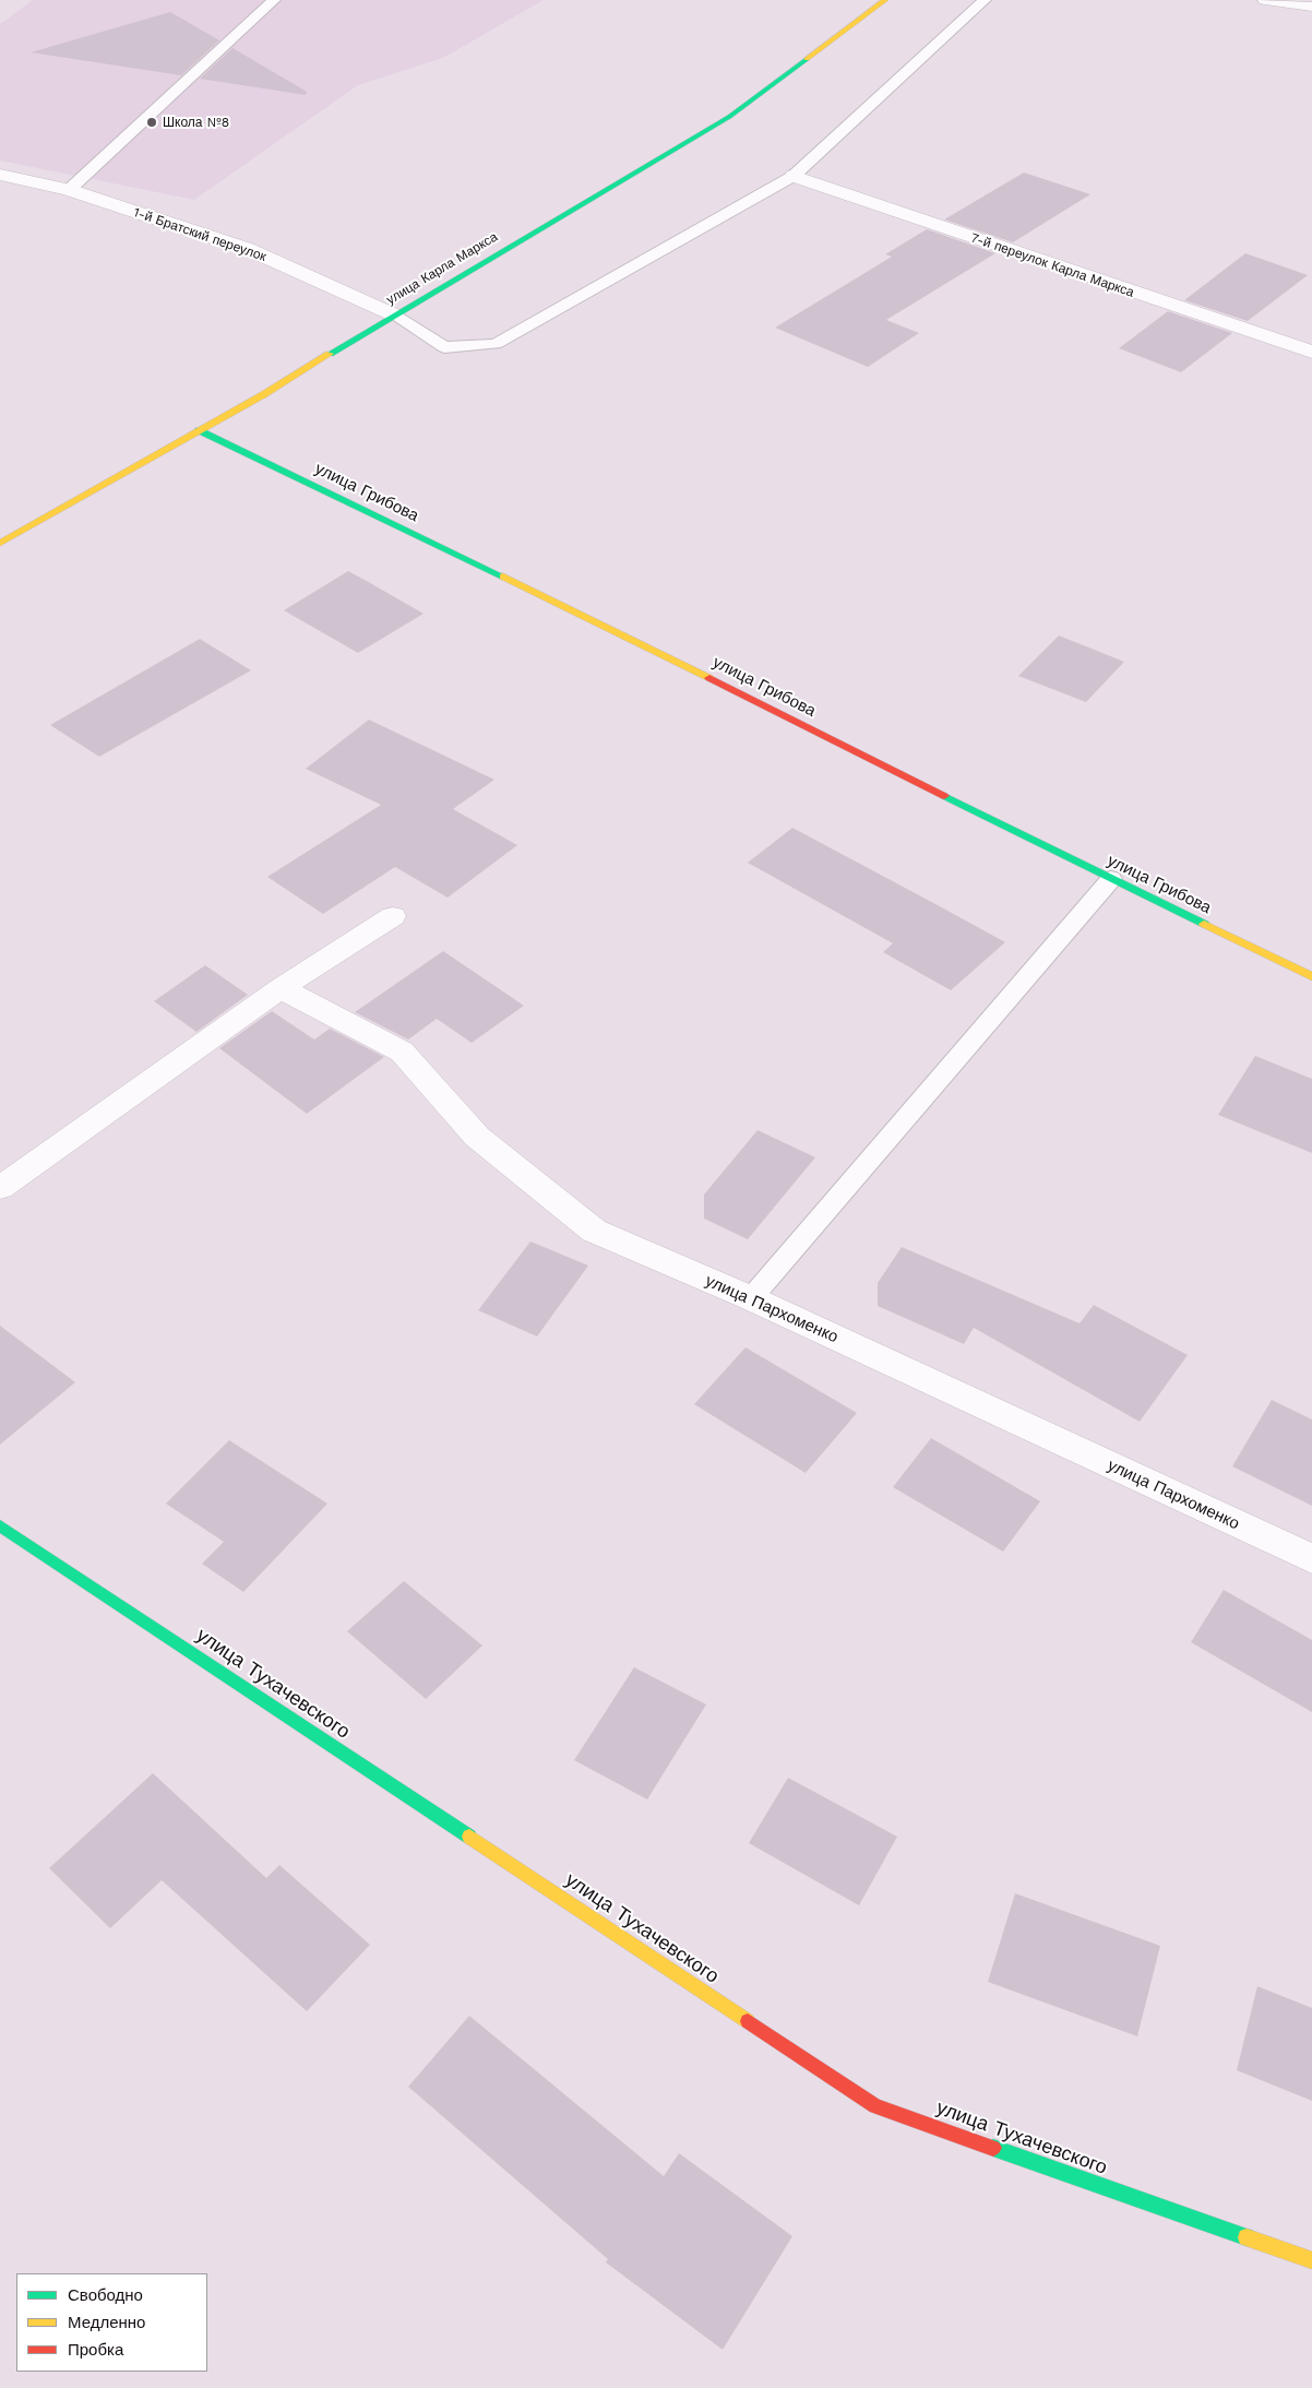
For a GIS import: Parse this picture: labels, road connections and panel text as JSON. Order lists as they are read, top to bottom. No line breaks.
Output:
{"streets":{"street":["1-й Братский переулок","7-й переулок Карла Маркса","улица Карла Маркса","улица Грибова","улица Пархоменко","улица Тухачевского"]},"crossings":[["1-й Братский переулок","улица Карла Маркса"],["улица Карла Маркса","улица Грибова"]],"places":["Школа №8"],"legend":["Свободно","Медленно","Пробка"]}
